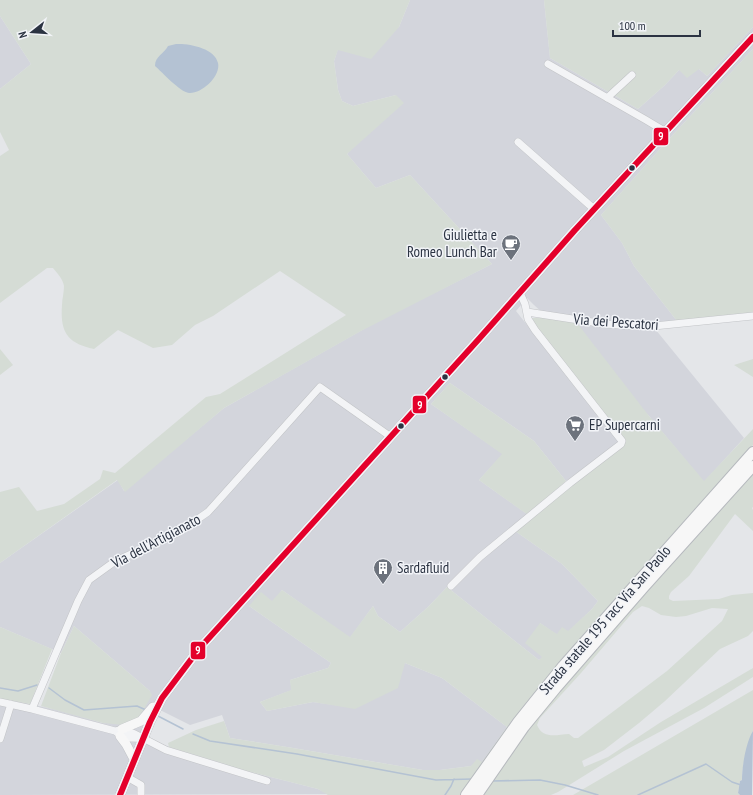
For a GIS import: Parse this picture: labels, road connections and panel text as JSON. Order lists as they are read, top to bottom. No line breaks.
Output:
{"streets":{"highway":["Strada statale 195 racc Via San Paolo"],"street":["Via dei Pescatori","Via dell'Artigianato"]},"places":{"cafe":["Giulietta e Romeo Lunch Bar"],"supermarket":["EP Supercarni"],"building":["Sardafluid"]},"lines":["transit line 9"],"scale_bar":"100 m","north":"left"}
